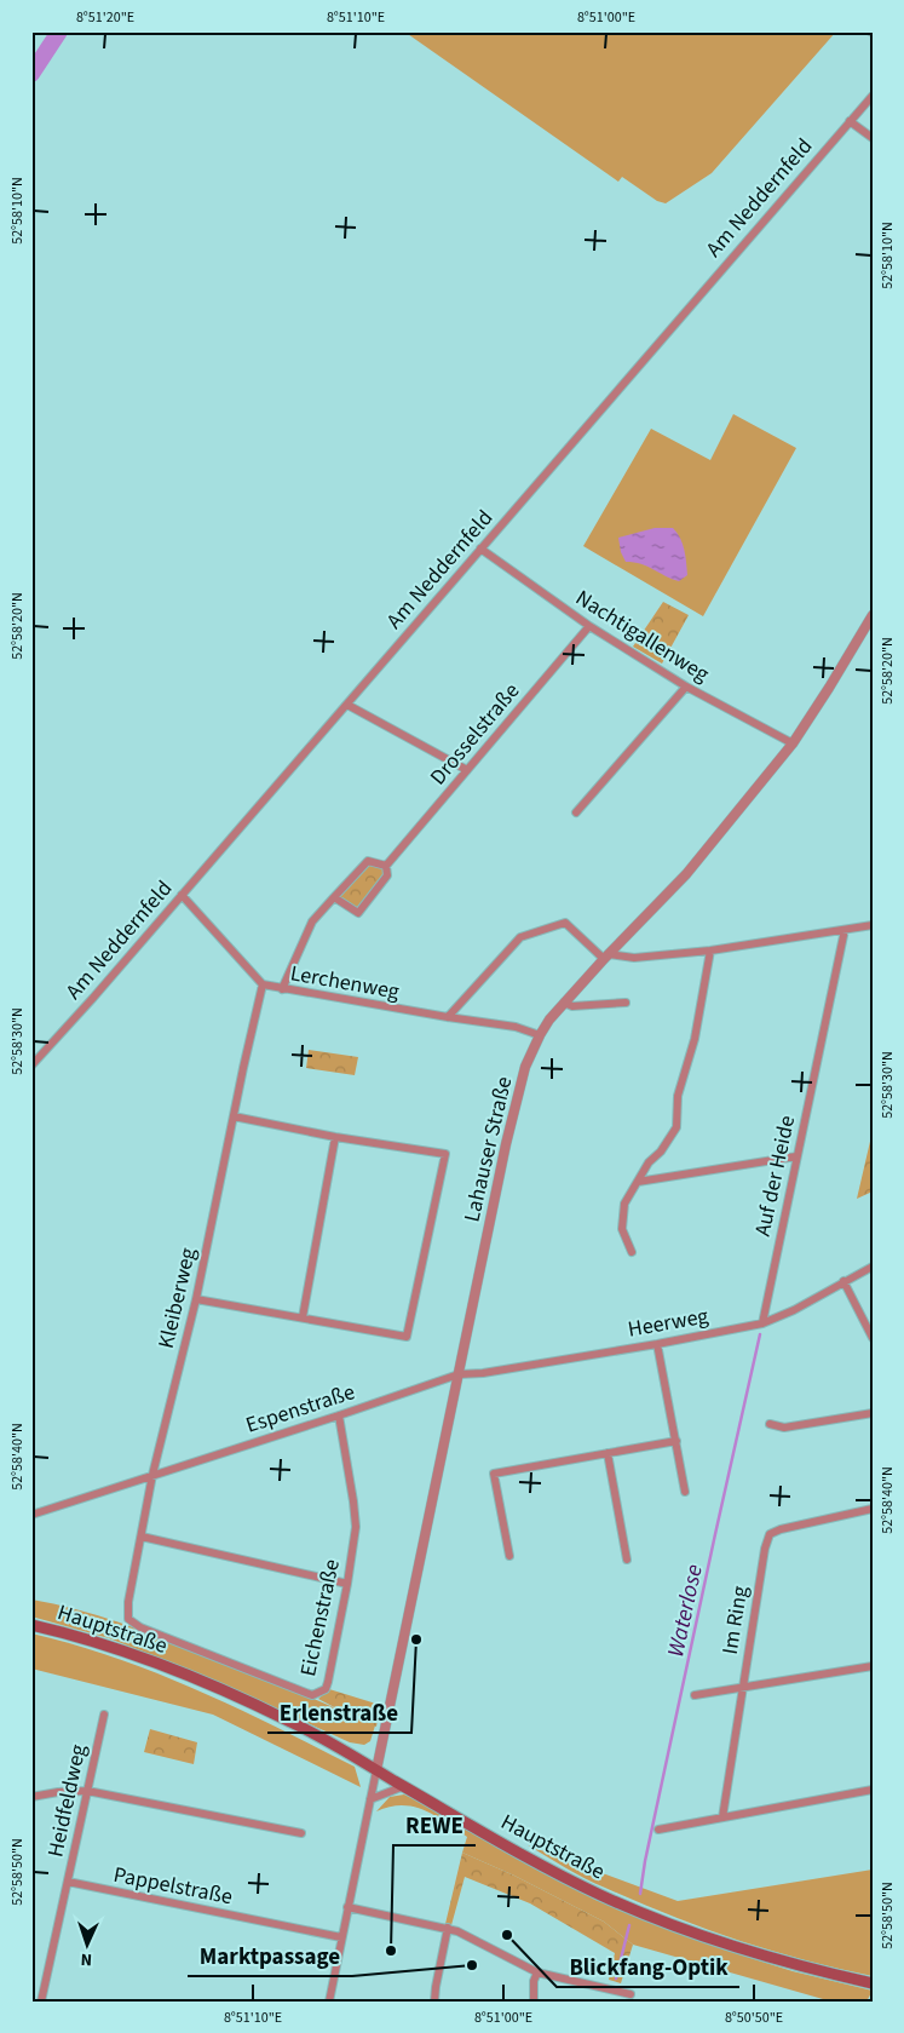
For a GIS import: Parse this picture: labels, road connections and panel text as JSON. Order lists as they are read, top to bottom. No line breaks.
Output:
{"streets":{"main road":["Hauptstraße"],"street":["Am Neddernfeld","Nachtigallenweg","Drosselstraße","Lerchenweg","Lahauser Straße","Auf der Heide","Kleiberweg","Heerweg","Espenstraße","Eichenstraße","Im Ring","Heidfeldweg","Pappelstraße"]},"crossings":[["Am Neddernfeld","Nachtigallenweg"],["Am Neddernfeld","Lerchenweg"],["Nachtigallenweg","Drosselstraße"],["Nachtigallenweg","Lahauser Straße"],["Lerchenweg","Lahauser Straße"],["Lerchenweg","Kleiberweg"],["Lahauser Straße","Heerweg"],["Lahauser Straße","Espenstraße"],["Lahauser Straße","Hauptstraße"],["Lahauser Straße","Pappelstraße"],["Auf der Heide","Heerweg"],["Kleiberweg","Espenstraße"],["Kleiberweg","Eichenstraße"],["Heerweg","Espenstraße"],["Espenstraße","Eichenstraße"],["Heidfeldweg","Pappelstraße"]],"water":["Waterlose"],"places":["Erlenstraße","Blickfang-Optik","REWE","Marktpassage"],"north":"bottom","coordinates":["8°51'20\"E","8°51'10\"E","8°51'00\"E","52°58'10\"N","52°58'20\"N","52°58'30\"N","52°58'40\"N","52°58'50\"N","8°50'50\"E"]}
